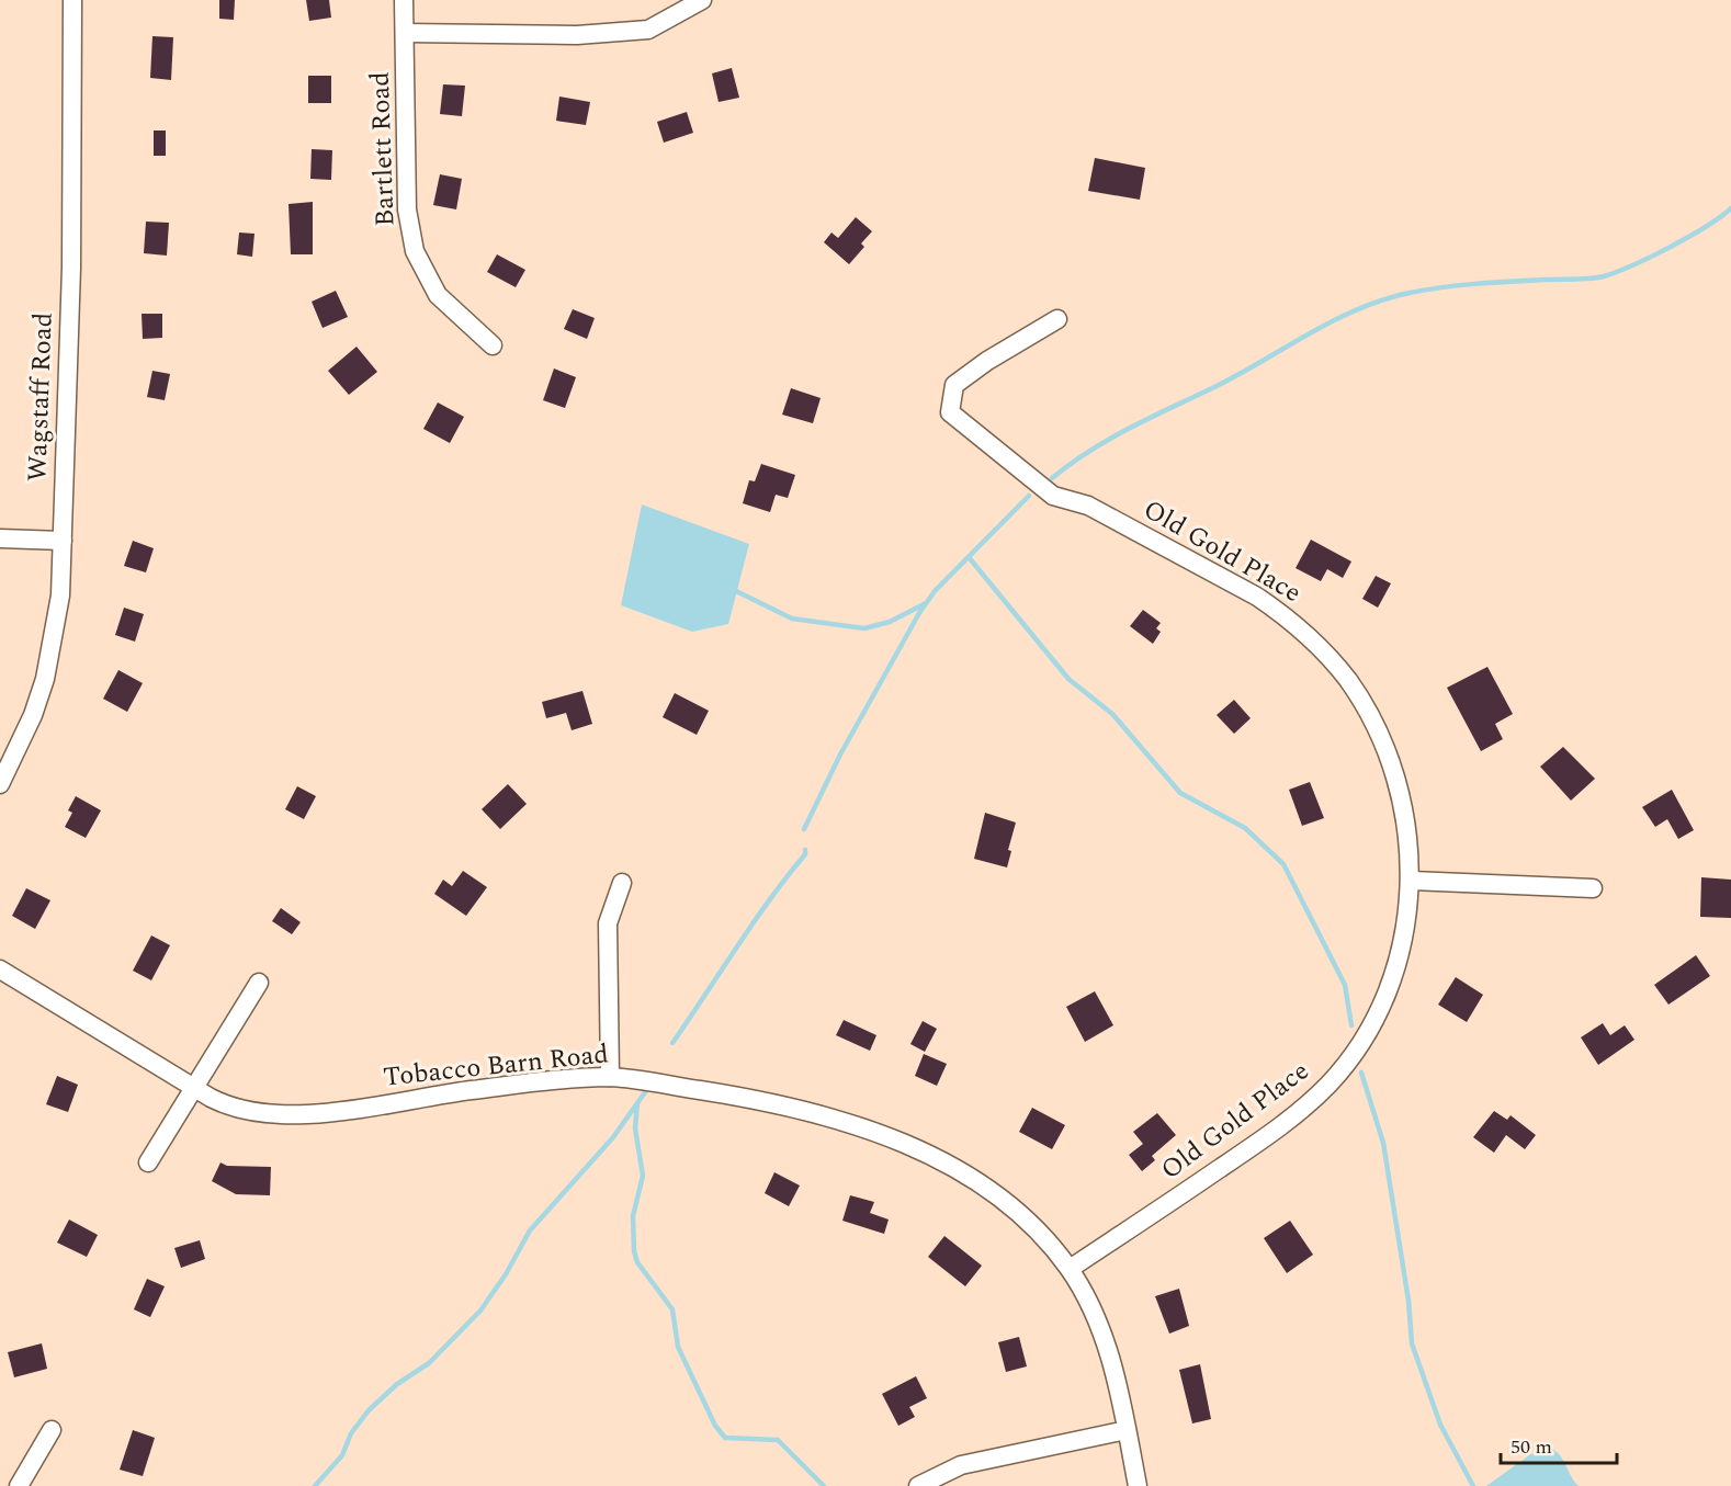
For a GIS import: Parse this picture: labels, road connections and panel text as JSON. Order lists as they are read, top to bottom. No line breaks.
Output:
{"streets":{"street":["Bartlett Road","Wagstaff Road","Old Gold Place","Tobacco Barn Road"]},"crossings":[["Old Gold Place","Tobacco Barn Road"]],"scale_bar":"50 m"}
